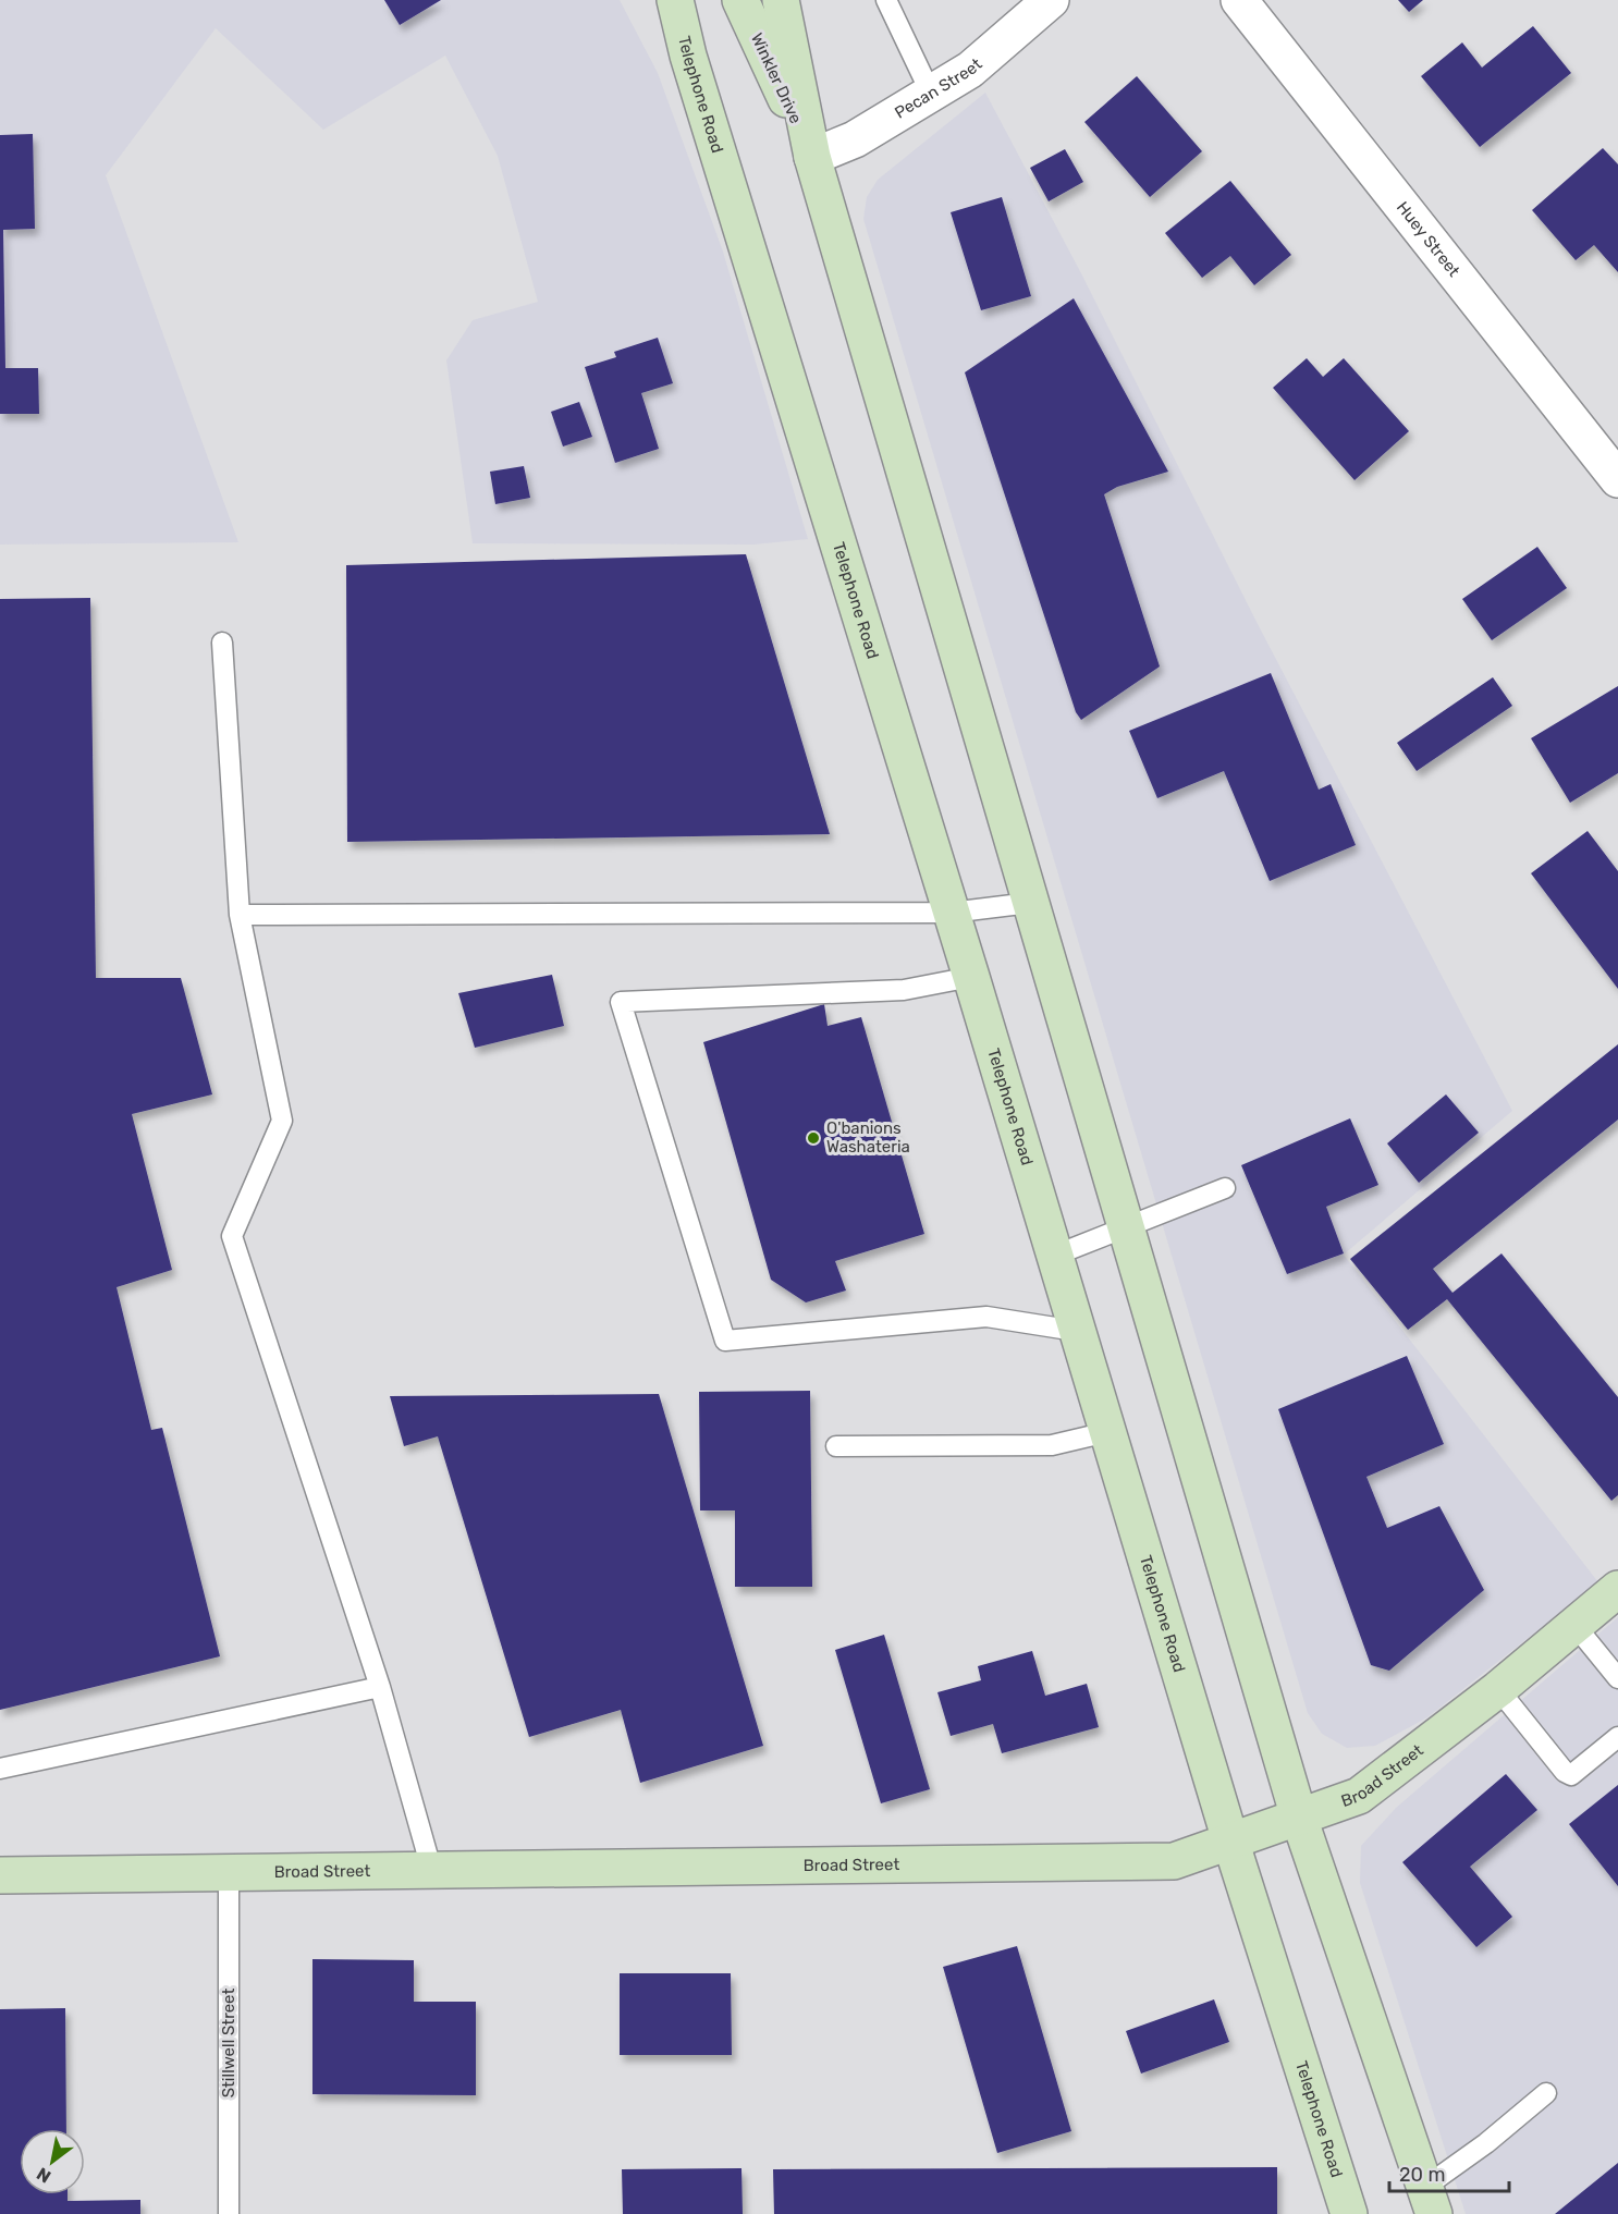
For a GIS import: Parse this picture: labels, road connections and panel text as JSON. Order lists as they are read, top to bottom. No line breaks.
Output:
{"streets":{"main road":["Winkler Drive","Telephone Road","Broad Street"],"street":["Pecan Street","Huey Street"],"lane":["Stillwell Street"]},"crossings":[["Winkler Drive","Pecan Street"],["Telephone Road","Broad Street"],["Broad Street","Stillwell Street"]],"places":["O'banions Washateria"],"scale_bar":"20 m","north":"bottom left"}
